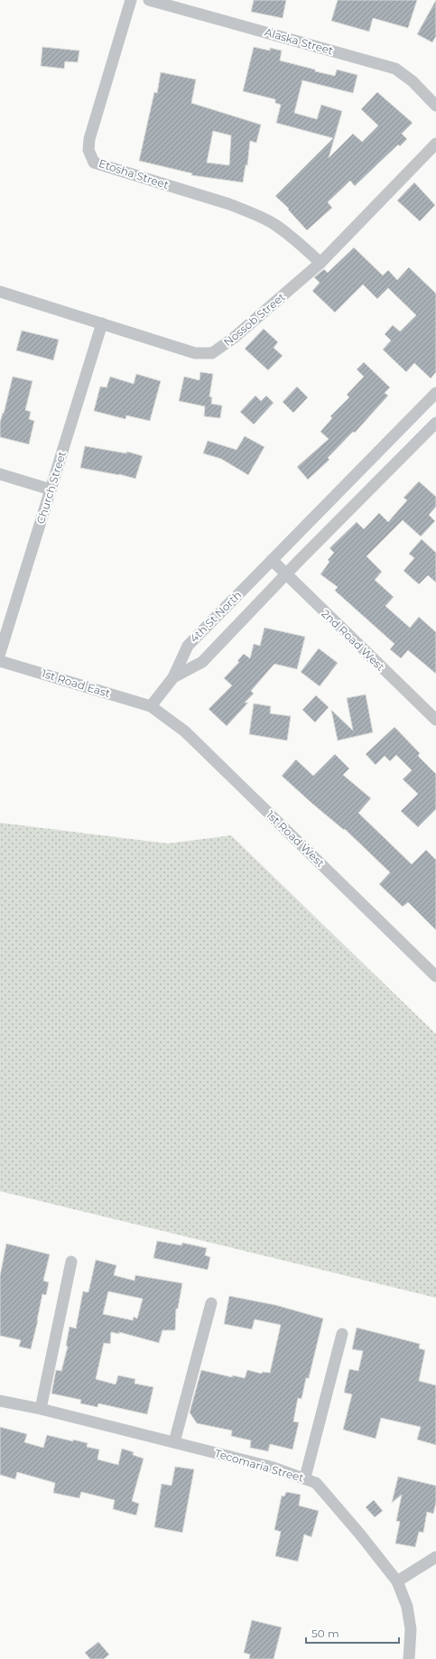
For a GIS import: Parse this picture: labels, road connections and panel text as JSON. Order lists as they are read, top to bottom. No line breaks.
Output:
{"streets":{"street":["Alaska Street","Etosha Street","Nossob Street","Church Street","4th St North","2nd Road West","1st Road East","1st Road West","Tecomaria Street"]},"crossings":[["Etosha Street","Nossob Street"],["Nossob Street","Church Street"],["4th St North","2nd Road West"],["1st Road East","1st Road West"]],"scale_bar":"50 m"}
